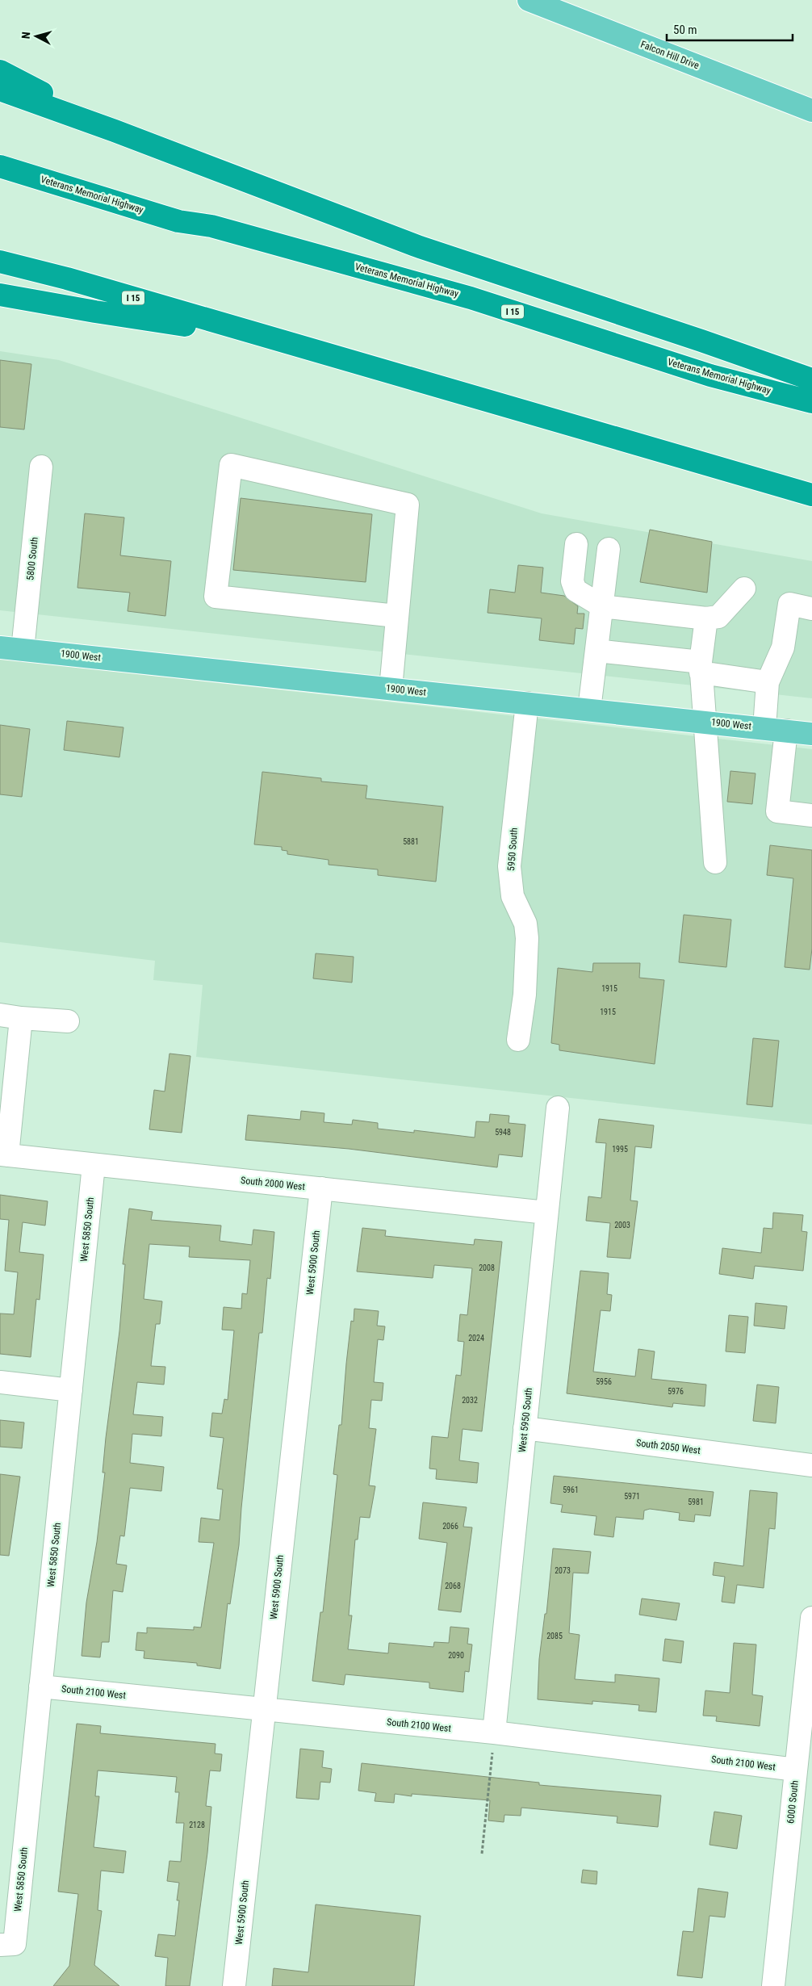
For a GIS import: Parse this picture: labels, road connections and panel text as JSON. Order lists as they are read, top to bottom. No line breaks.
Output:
{"streets":{"highway":["Veterans Memorial Highway","I 15"],"main road":["Falcon Hill Drive","1900 West"],"street":["5800 South","5950 South","South 2000 West","West 5850 South","West 5900 South","West 5950 South","South 2050 West","South 2100 West","6000 South"]},"crossings":[["5800 South","1900 West"],["1900 West","5950 South"],["South 2000 West","West 5850 South"],["South 2000 West","West 5900 South"],["South 2000 West","West 5950 South"],["West 5850 South","South 2100 West"],["West 5900 South","South 2100 West"],["West 5950 South","South 2050 West"],["West 5950 South","South 2100 West"],["South 2100 West","6000 South"]],"house_numbers":["5881","1915","1915","5948","1995","2003","2008","2024","5956","5976","2032","5961","5971","5981","2066","2073","2068","2085","2090","2128"],"scale_bar":"50 m","north":"left"}
